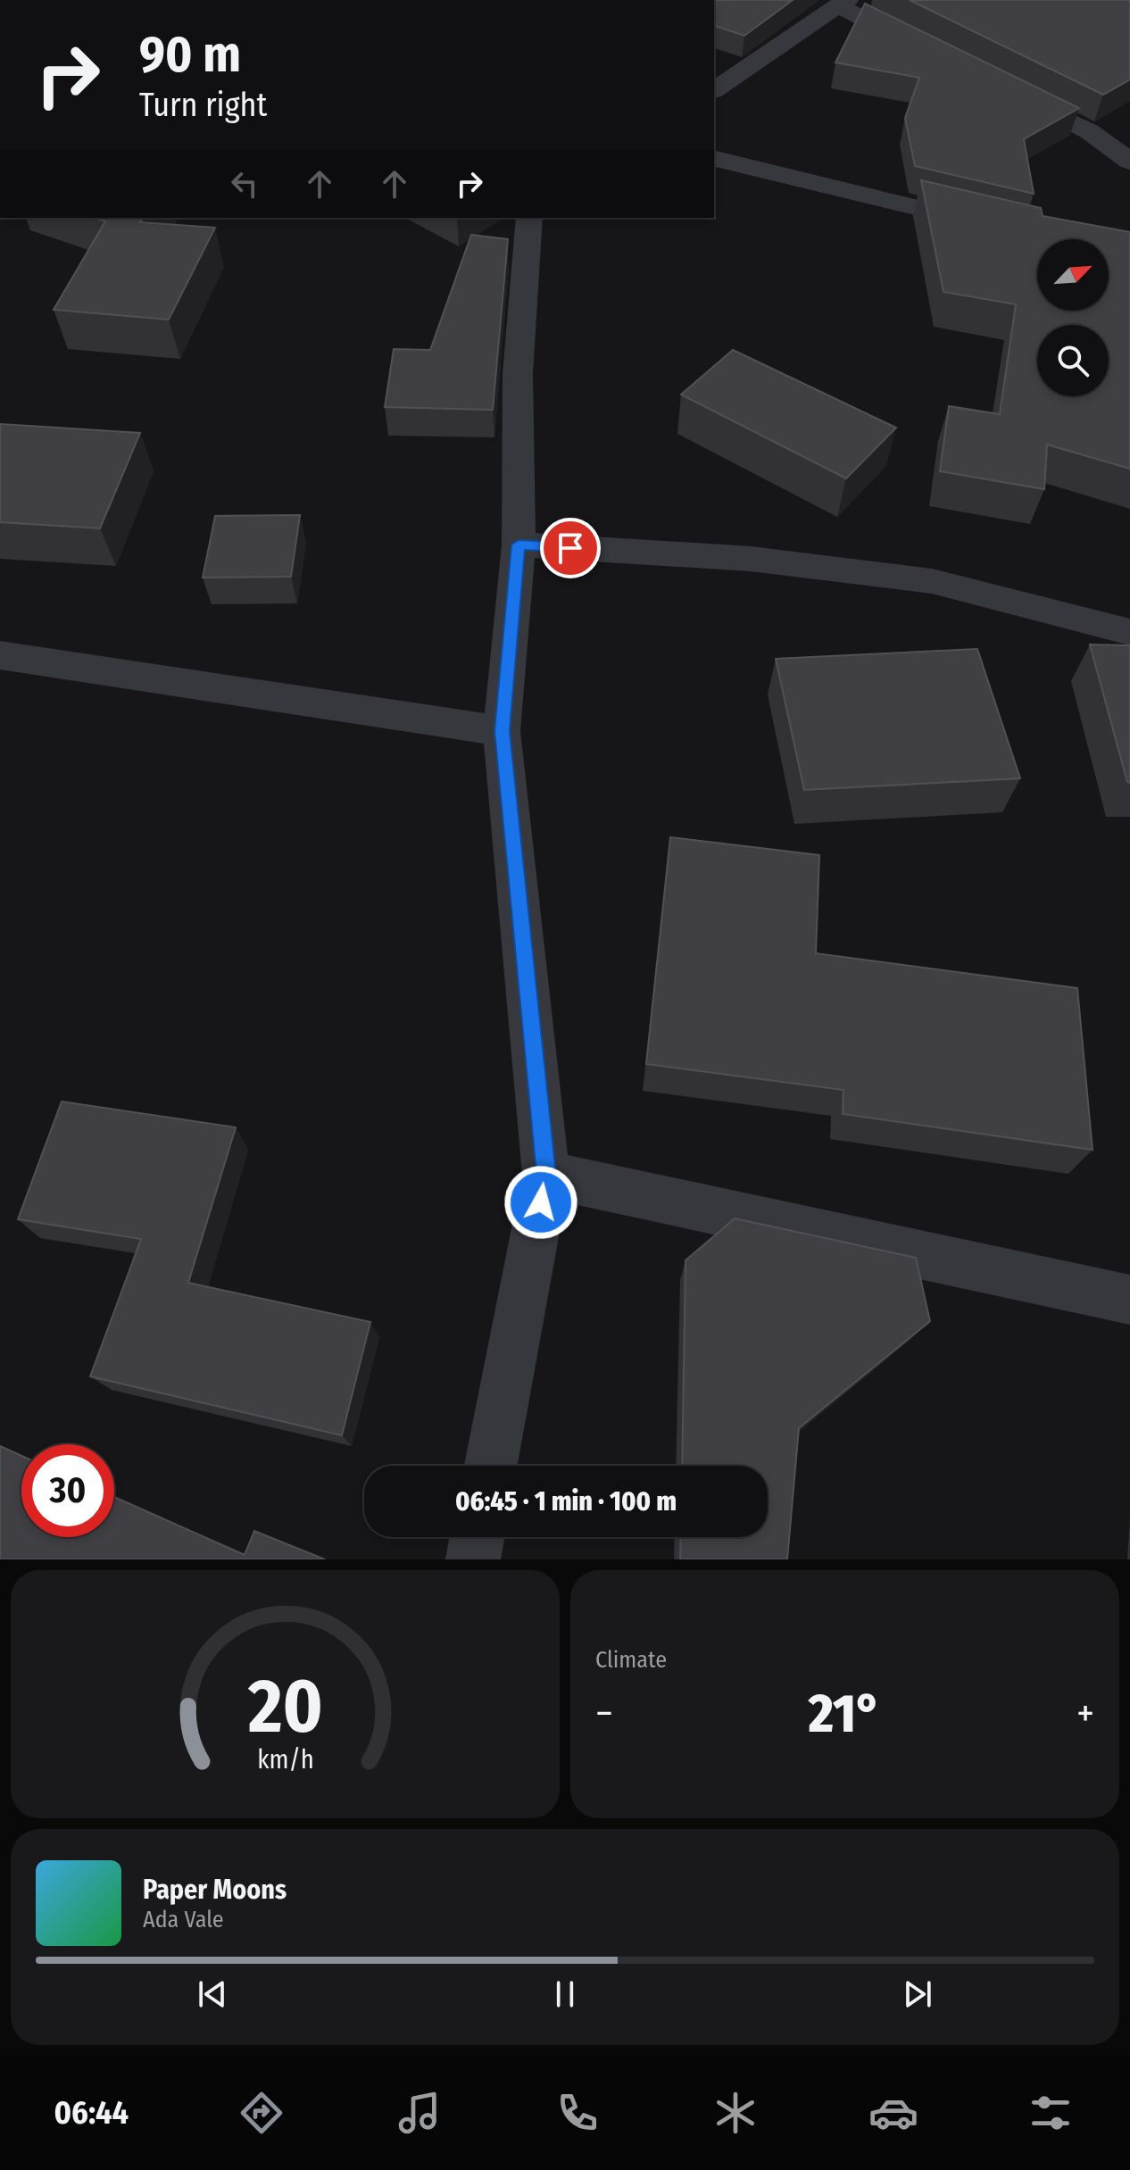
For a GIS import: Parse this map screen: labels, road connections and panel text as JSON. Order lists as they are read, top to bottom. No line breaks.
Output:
{"north":"top right","page":{"turn":["90 m","Turn right"],"limit":"30","trip":"06:45 · 1 min · 100 m","tile":"Climate","heat":["−","21°","+"],"song":["Paper Moons","Ada Vale"],"tabs":"06:44","gauge":["20","km/h"]}}
